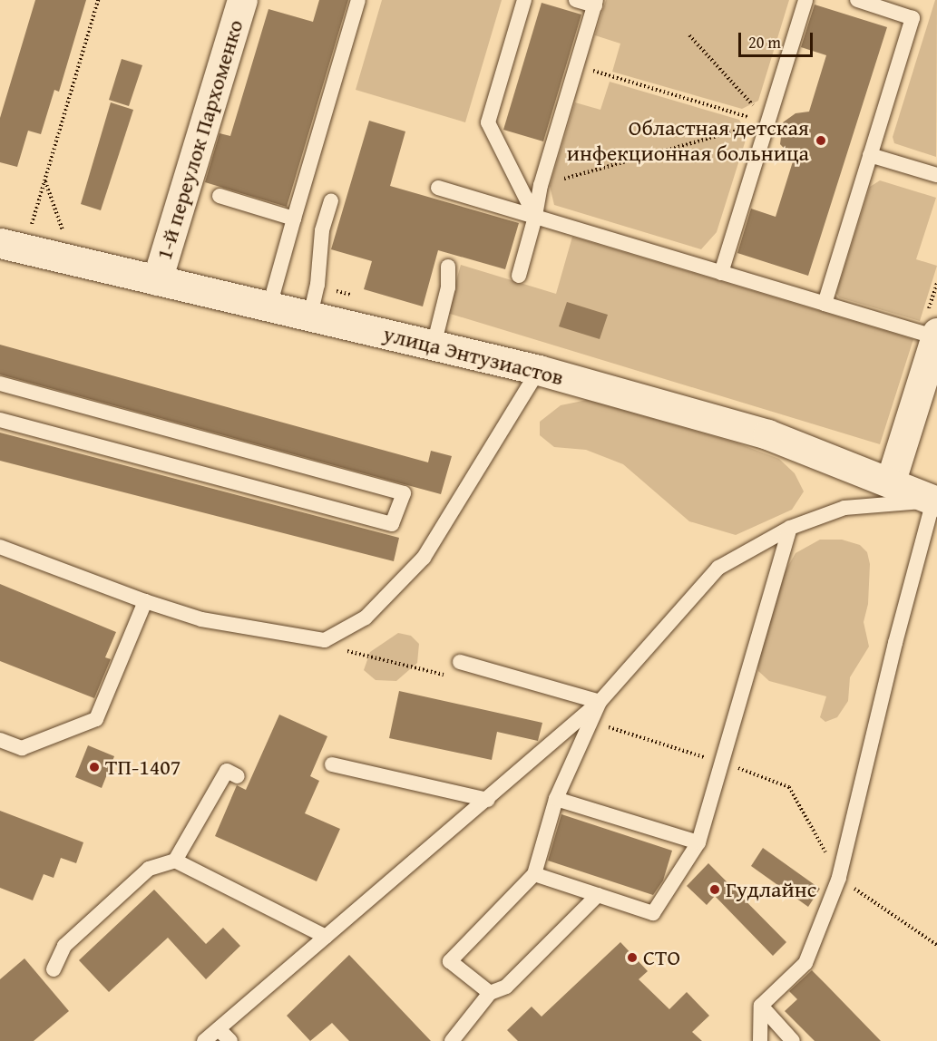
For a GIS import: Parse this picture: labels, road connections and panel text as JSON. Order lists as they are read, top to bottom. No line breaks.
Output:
{"streets":{"street":["1-й переулок Пархоменко","улица Энтузиастов"]},"crossings":[["1-й переулок Пархоменко","улица Энтузиастов"]],"places":["Областная детская инфекционная больница","ТП-1407","Гудлайнс","СТО"],"scale_bar":"20 m"}
